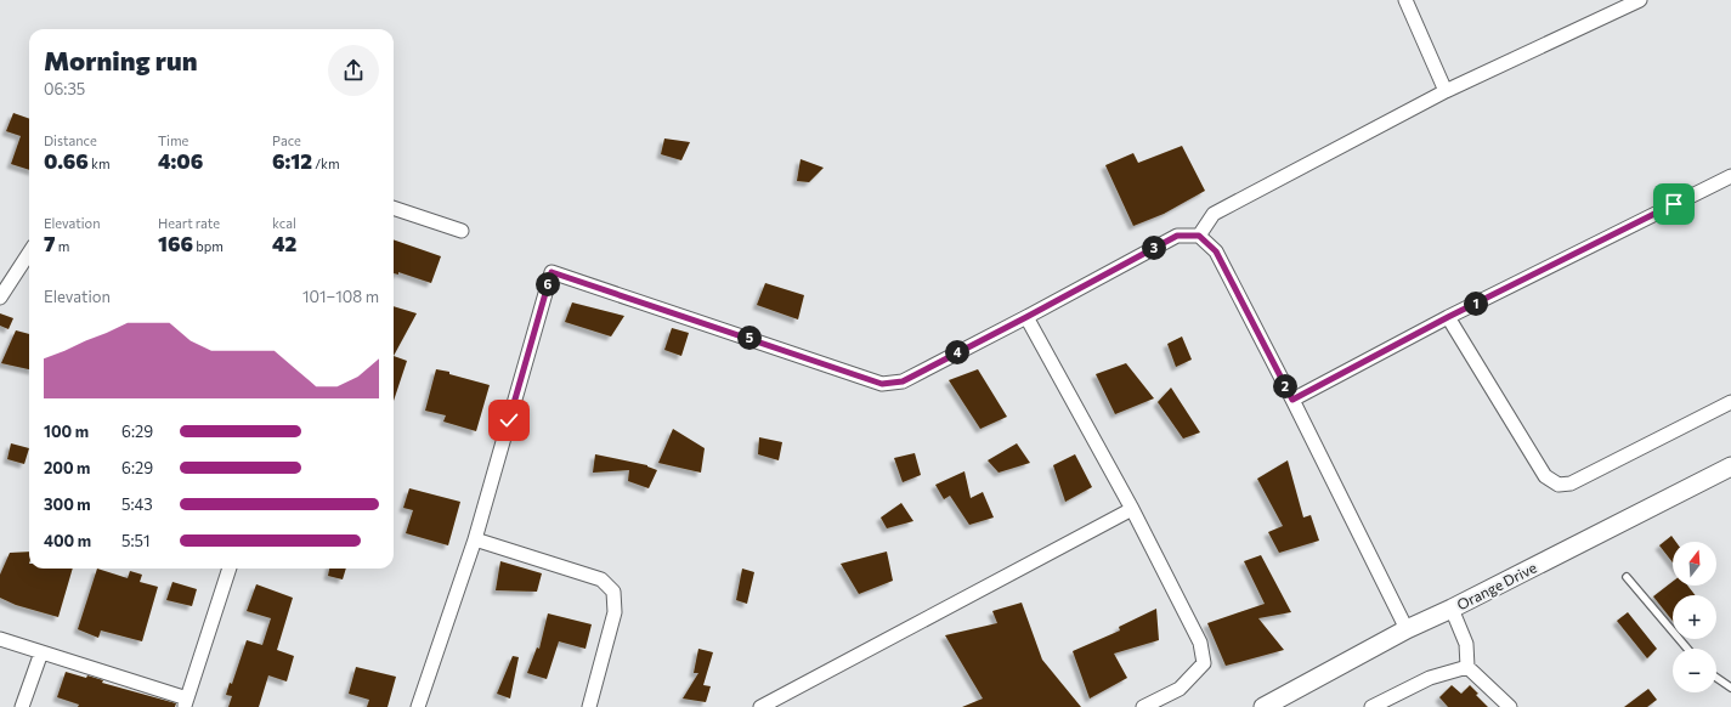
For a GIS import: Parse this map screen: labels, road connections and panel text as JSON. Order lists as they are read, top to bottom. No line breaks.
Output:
{"streets":{"street":["Orange Drive"]},"north":"top","page":{"heading":["Morning run","06:35"],"stats":[["Distance","0.66 km"],["Time","4:06"],["Pace","6:12 /km"],["Elevation","7 m"],["Heart rate","166 bpm"],["kcal","42"]],"pins":["3","6","1","5","4","2"],"chart":["Elevation","101–108 m"],"list":[{"name":"100 m","note":"6:29"},{"name":"200 m","note":"6:29"},{"name":"300 m","note":"5:43"},{"name":"400 m","note":"5:51"}],"map_buttons":["+","−"]}}
